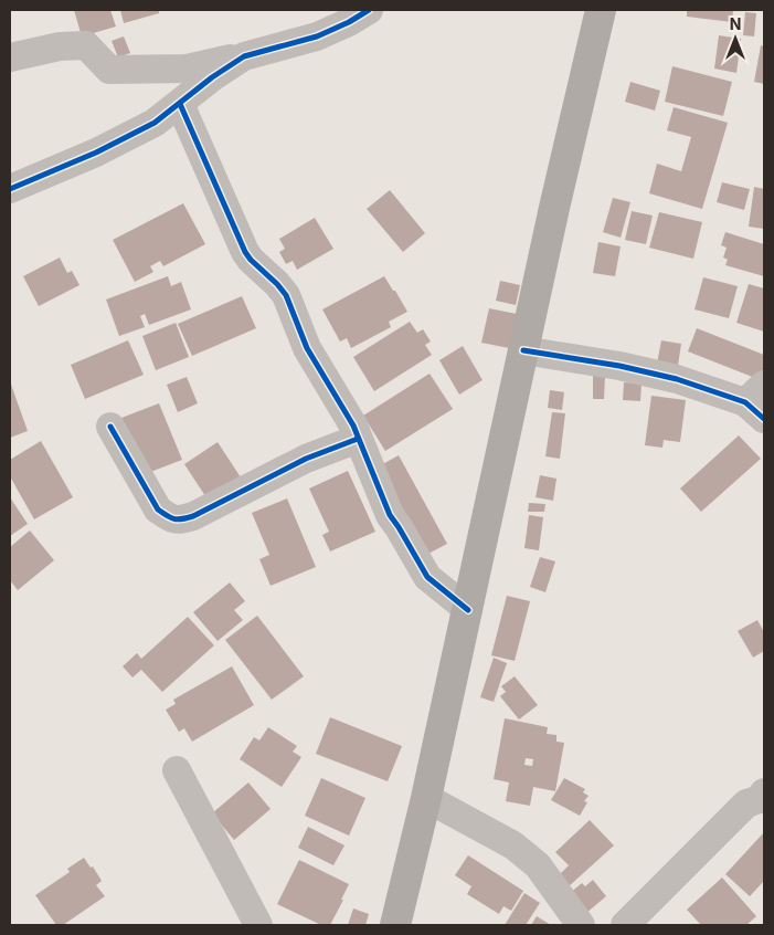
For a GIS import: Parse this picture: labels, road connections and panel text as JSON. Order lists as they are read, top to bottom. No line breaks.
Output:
{"north":"top"}
